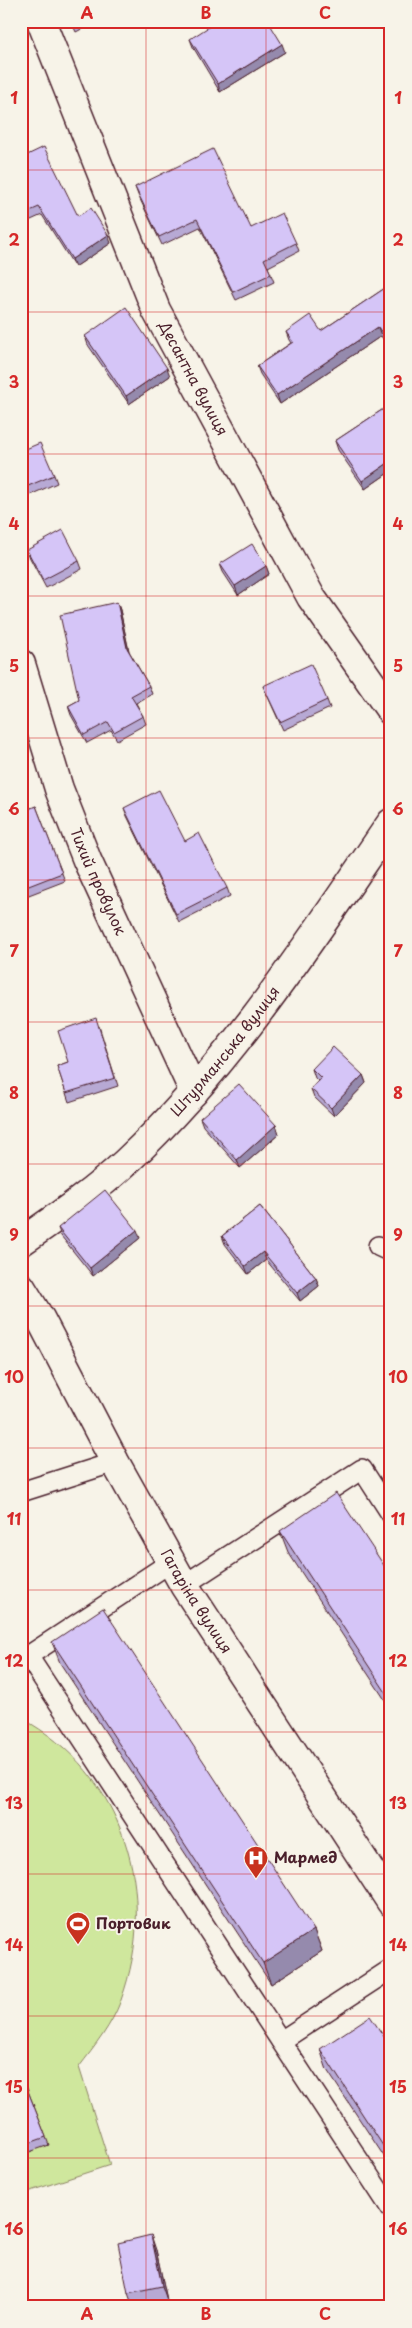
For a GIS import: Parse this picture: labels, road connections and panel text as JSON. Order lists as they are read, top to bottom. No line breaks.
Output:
{"streets":{"street":["Десантна вулиця","Тихий провулок","Штурманська вулиця","Гагаріна вулиця"]},"crossings":[["Тихий провулок","Штурманська вулиця"]],"places":{"hospital":["Мармед"],"sports":["Портовик"]},"grid":{"columns":["A","B","C"],"rows":["1","2","3","4","5","6","7","8","9","10","11","12","13","14","15","16"]}}
